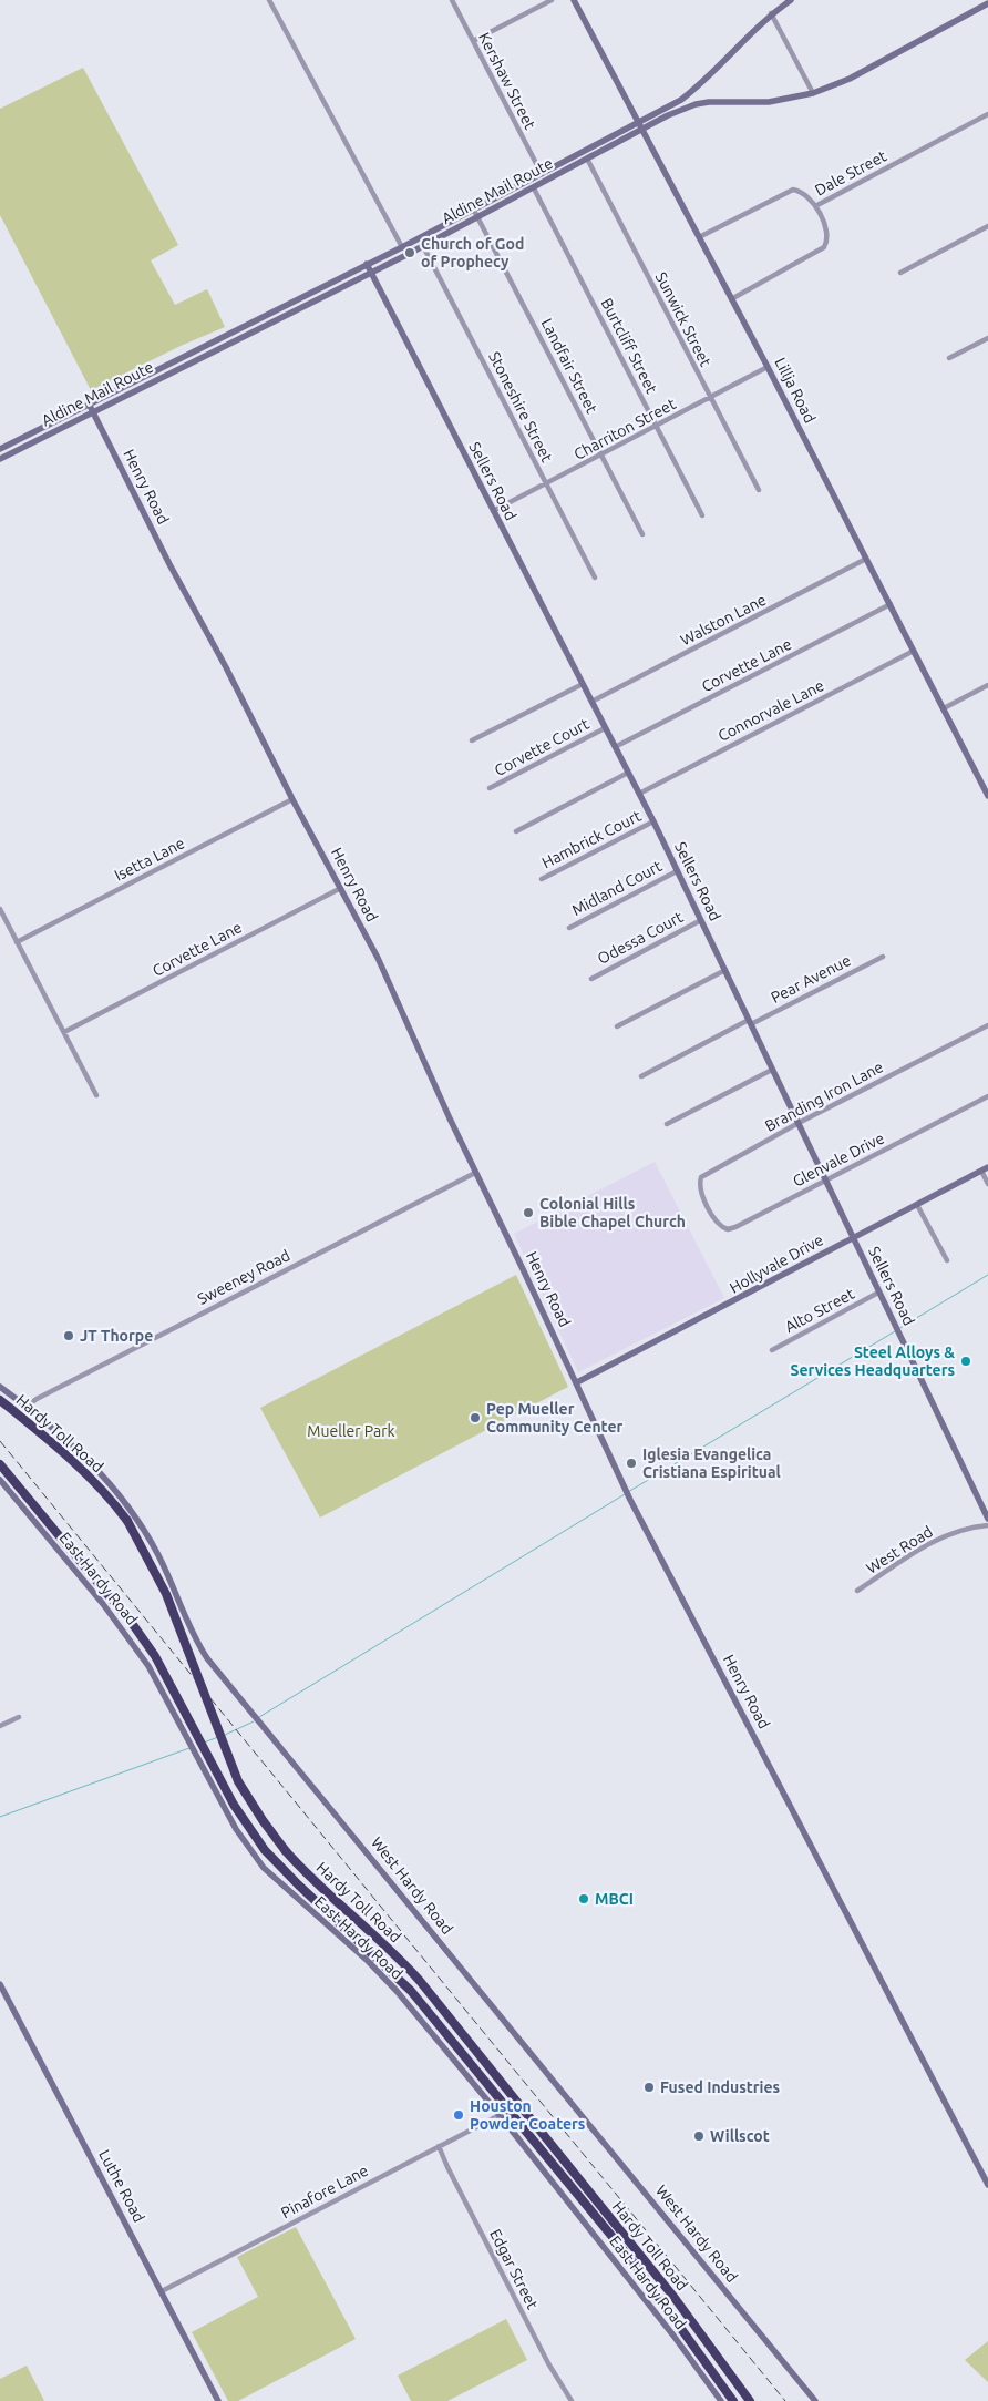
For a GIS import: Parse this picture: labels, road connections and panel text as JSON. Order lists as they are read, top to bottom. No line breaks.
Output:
{"streets":{"highway":["Hardy Toll Road"],"street":["Kershaw Street","Dale Street","Aldine Mail Route","Sunwick Street","Burtcliff Street","Landfair Street","Lillja Road","Stoneshire Street","Charriton Street","Sellers Road","Henry Road","Walston Lane","Corvette Lane","Connorvale Lane","Corvette Court","Hambrick Court","Isetta Lane","Midland Court","Odessa Court","Pear Avenue","Branding Iron Lane","Glenvale Drive","Hollyvale Drive","Sweeney Road","Alto Street","West Road","East Hardy Road","West Hardy Road","Luthe Road","Pinafore Lane","Edgar Street"]},"crossings":[["Kershaw Street","Aldine Mail Route"],["Dale Street","Lillja Road"],["Aldine Mail Route","Sunwick Street"],["Aldine Mail Route","Burtcliff Street"],["Aldine Mail Route","Landfair Street"],["Aldine Mail Route","Lillja Road"],["Aldine Mail Route","Stoneshire Street"],["Aldine Mail Route","Sellers Road"],["Aldine Mail Route","Henry Road"],["Sunwick Street","Charriton Street"],["Burtcliff Street","Charriton Street"],["Landfair Street","Charriton Street"],["Lillja Road","Charriton Street"],["Lillja Road","Walston Lane"],["Lillja Road","Corvette Lane"],["Lillja Road","Connorvale Lane"],["Stoneshire Street","Charriton Street"],["Charriton Street","Sellers Road"],["Sellers Road","Walston Lane"],["Sellers Road","Corvette Lane"],["Sellers Road","Connorvale Lane"],["Sellers Road","Corvette Court"],["Sellers Road","Hambrick Court"],["Sellers Road","Midland Court"],["Sellers Road","Odessa Court"],["Sellers Road","Pear Avenue"],["Sellers Road","Branding Iron Lane"],["Sellers Road","Glenvale Drive"],["Sellers Road","Hollyvale Drive"],["Sellers Road","Alto Street"],["Henry Road","Corvette Lane"],["Henry Road","Isetta Lane"],["Henry Road","Hollyvale Drive"],["Henry Road","Sweeney Road"],["Branding Iron Lane","Glenvale Drive"],["Sweeney Road","West Hardy Road"],["East Hardy Road","Pinafore Lane"],["Luthe Road","Pinafore Lane"],["Pinafore Lane","Edgar Street"]],"parks":["Mueller Park"],"places":["Church of God of Prophecy","Colonial Hills Bible Chapel Church","JT Thorpe","Steel Alloys & Services Headquarters","Pep Mueller Community Center","Iglesia Evangelica Cristiana Espiritual","MBCI","Fused Industries","Houston Powder Coaters","Willscot"]}
